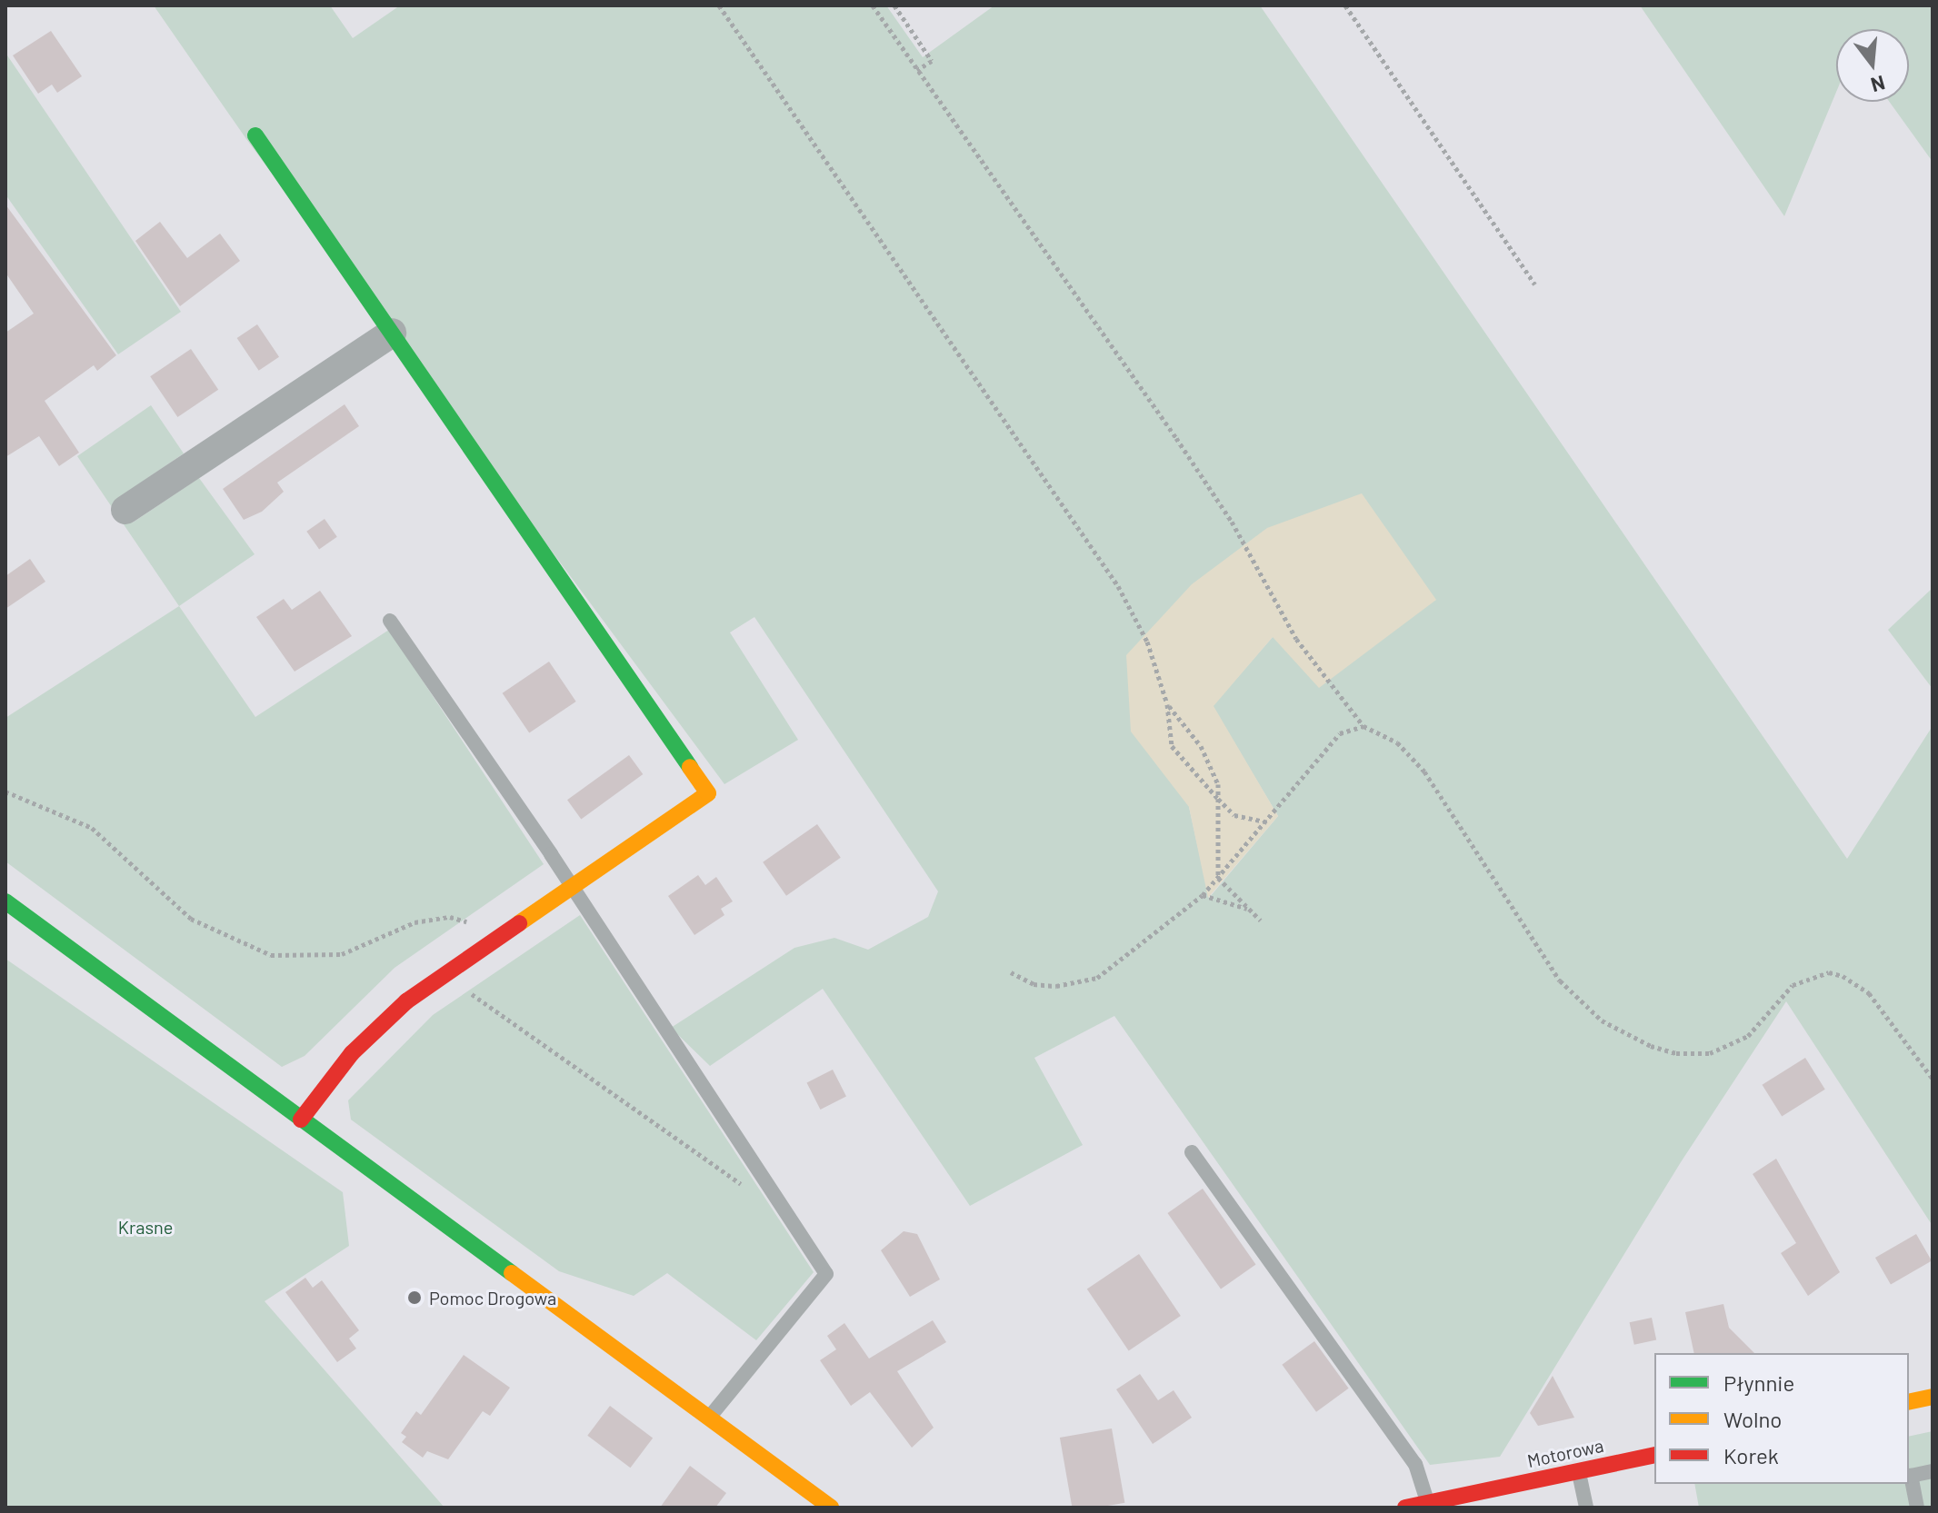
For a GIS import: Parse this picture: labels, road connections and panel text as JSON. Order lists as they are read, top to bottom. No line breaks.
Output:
{"streets":{"street":["Motorowa"]},"parks":["Krasne"],"places":["Pomoc Drogowa"],"legend":["Płynnie","Wolno","Korek"],"north":"bottom"}
